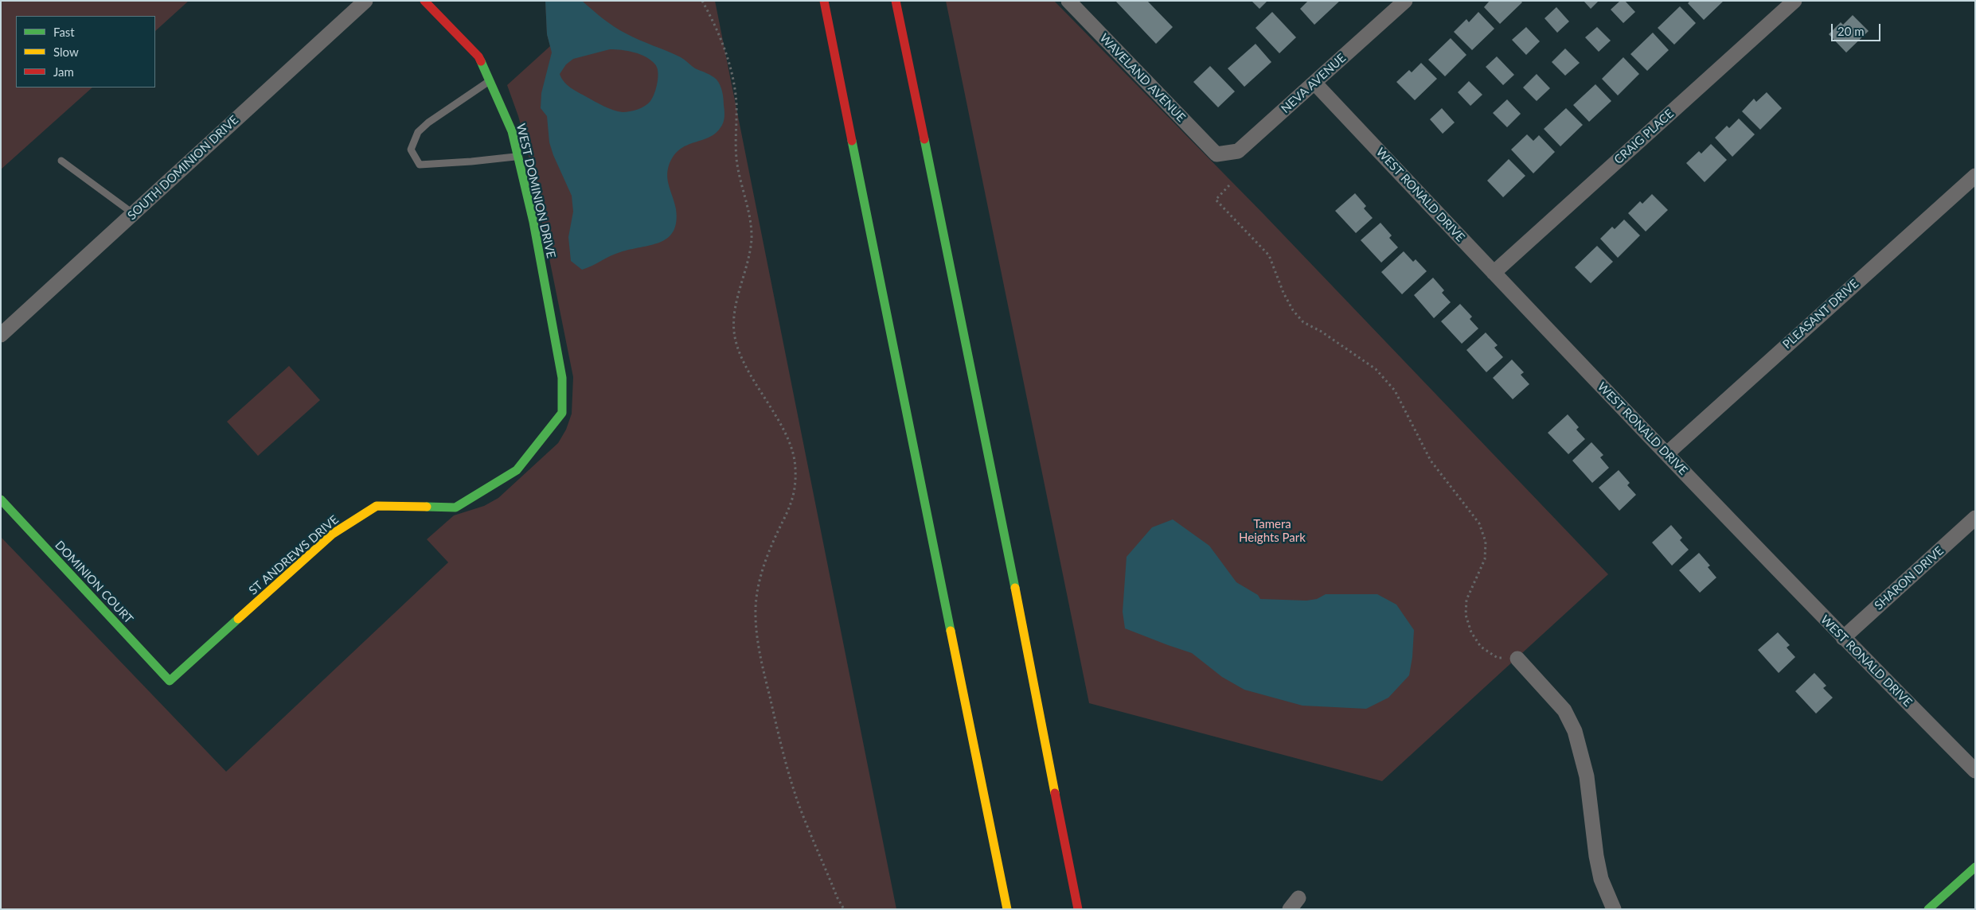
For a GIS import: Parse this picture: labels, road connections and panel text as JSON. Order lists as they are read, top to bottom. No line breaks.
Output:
{"streets":{"main road":["WEST DOMINION DRIVE","ST ANDREWS DRIVE","DOMINION COURT"],"street":["WAVELAND AVENUE","NEVA AVENUE","CRAIG PLACE","SOUTH DOMINION DRIVE","WEST RONALD DRIVE","PLEASANT DRIVE","SHARON DRIVE"]},"crossings":[["WAVELAND AVENUE","NEVA AVENUE"],["NEVA AVENUE","WEST RONALD DRIVE"],["CRAIG PLACE","WEST RONALD DRIVE"],["WEST DOMINION DRIVE","ST ANDREWS DRIVE"],["WEST RONALD DRIVE","PLEASANT DRIVE"],["WEST RONALD DRIVE","SHARON DRIVE"],["ST ANDREWS DRIVE","DOMINION COURT"]],"parks":["Tamera Heights Park"],"legend":["Fast","Slow","Jam"],"scale_bar":"20 m"}
